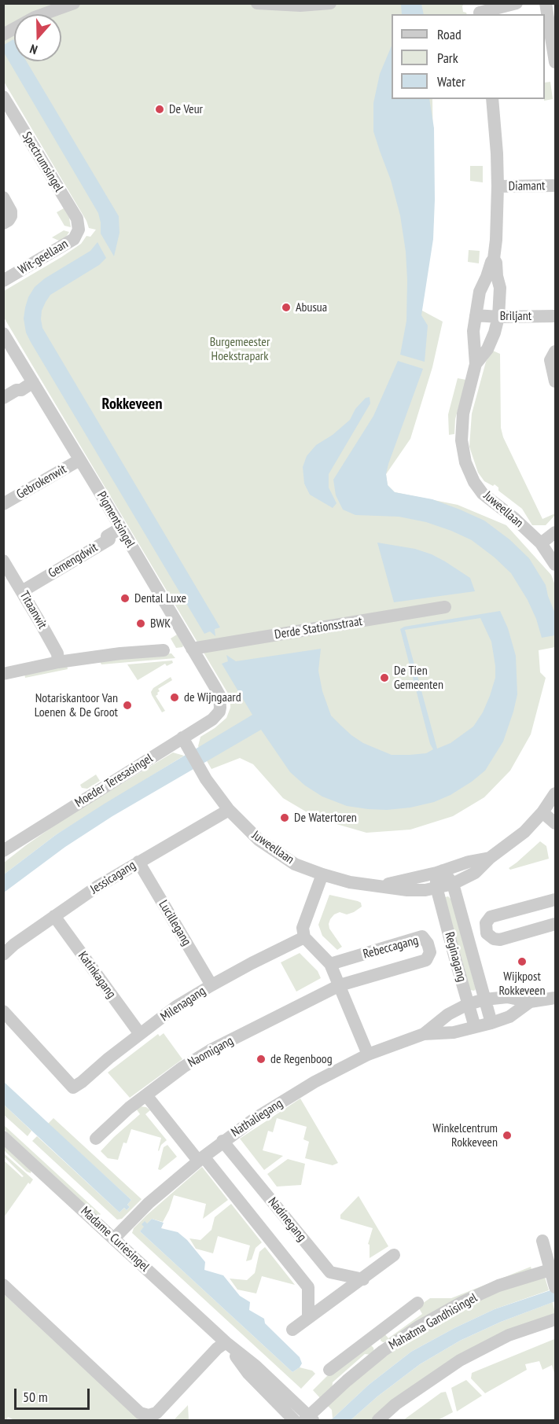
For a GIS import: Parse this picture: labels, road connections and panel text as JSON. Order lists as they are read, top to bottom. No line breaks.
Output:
{"streets":{"street":["Spectrumsingel","Diamant","Wit-geellaan","Briljant","Gebrokenwit","Juweellaan","Pigmentsingel","Gemengdwit","Titaanwit","Derde Stationsstraat","Moeder Teresasingel","Jessicagang","Lucillegang","Rebeccagang","Reginagang","Katinkagang","Milenagang","Naomigang","Nathaliegang","Nadinegang","Madame Curiesingel","Mahatma Gandhisingel"]},"crossings":[["Spectrumsingel","Wit-geellaan"],["Diamant","Juweellaan"],["Briljant","Juweellaan"],["Gebrokenwit","Pigmentsingel"],["Juweellaan","Moeder Teresasingel"],["Juweellaan","Jessicagang"],["Juweellaan","Reginagang"],["Pigmentsingel","Gemengdwit"],["Pigmentsingel","Derde Stationsstraat"],["Pigmentsingel","Moeder Teresasingel"],["Gemengdwit","Titaanwit"],["Jessicagang","Lucillegang"],["Jessicagang","Katinkagang"],["Lucillegang","Milenagang"],["Rebeccagang","Naomigang"],["Reginagang","Nathaliegang"],["Katinkagang","Milenagang"],["Naomigang","Nadinegang"],["Nathaliegang","Nadinegang"],["Nathaliegang","Madame Curiesingel"],["Madame Curiesingel","Mahatma Gandhisingel"]],"districts":["Rokkeveen"],"parks":["Burgemeester Hoekstrapark"],"places":["De Veur","Abusua","Dental Luxe","BWK","De Tien Gemeenten","de Wijngaard","Notariskantoor Van Loenen & De Groot","De Watertoren","Wijkpost Rokkeveen","de Regenboog","Winkelcentrum Rokkeveen"],"legend":["Road","Park","Water"],"scale_bar":"50 m","north":"bottom"}
